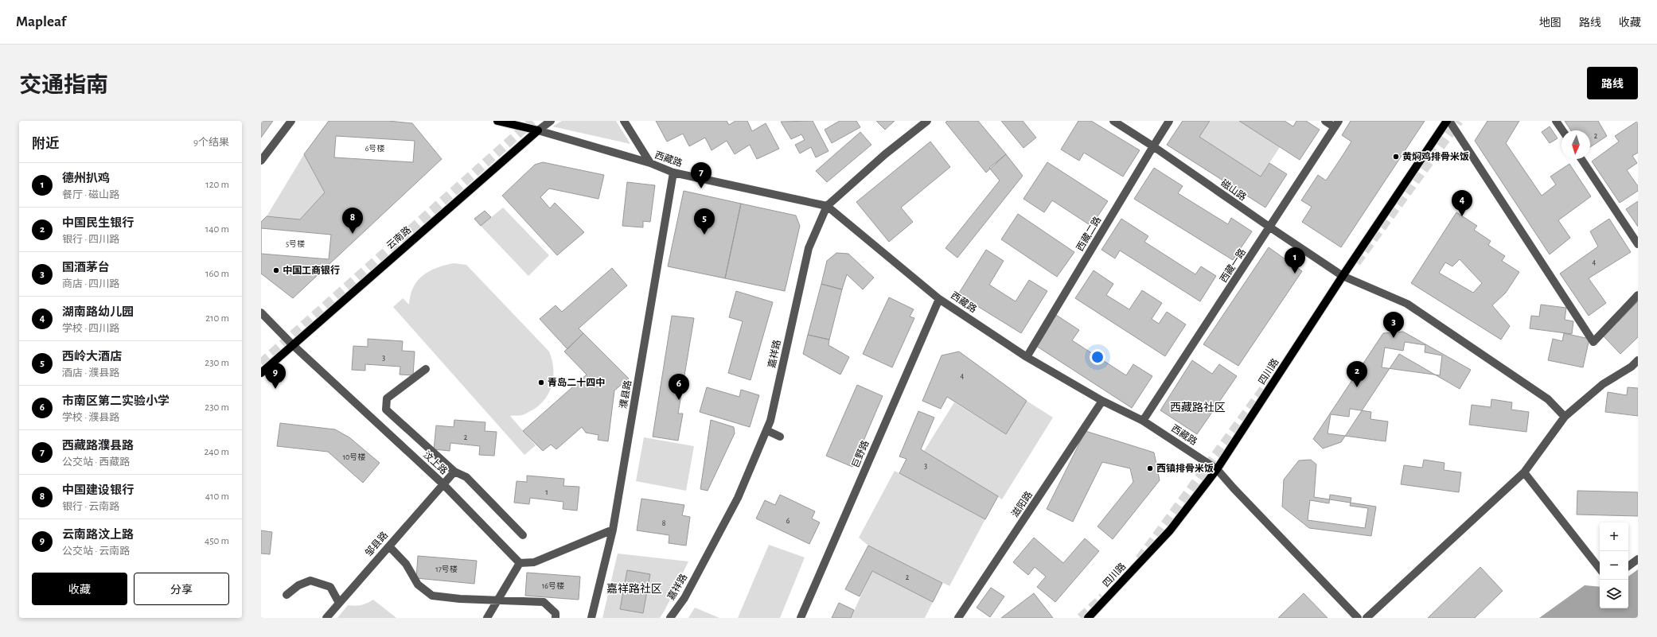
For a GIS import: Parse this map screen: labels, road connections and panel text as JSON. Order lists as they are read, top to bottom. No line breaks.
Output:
{"streets":{"main road":["西藏路","云南路","四川路"],"street":["磁山路","西藏二路","西藏一路","嘉祥路","濮县路","巨野路","汶上路","滋阳路","邹县路"]},"crossings":[["西藏路","西藏二路"],["西藏路","云南路"],["西藏路","西藏一路"],["西藏路","嘉祥路"],["西藏路","四川路"],["西藏路","濮县路"],["西藏路","巨野路"],["西藏路","滋阳路"],["磁山路","西藏二路"],["磁山路","西藏一路"],["磁山路","四川路"],["云南路","汶上路"],["汶上路","邹县路"]],"districts":["西藏路社区","嘉祥路社区"],"places":["黄焖鸡排骨米饭","中国工商银行","青岛二十四中","西镇排骨米饭"],"house_numbers":["2","6号楼","5号楼","4","3","4","2","10号楼","3","1","6","8","17号楼","2","16号楼"],"north":"bottom","page":{"header":"Mapleaf","nav":["地图","路线","收藏"],"title":"交通指南","buttons":["路线",["收藏","分享"]],"heading":["附近","9个结果"],"list":[{"mark":"1","name":"德州扒鸡","note":"餐厅 · 磁山路","value":"120 m"},{"mark":"2","name":"中国民生银行","note":"银行 · 四川路","value":"140 m"},{"mark":"3","name":"国酒茅台","note":"商店 · 四川路","value":"160 m"},{"mark":"4","name":"湖南路幼儿园","note":"学校 · 四川路","value":"210 m"},{"mark":"5","name":"西岭大酒店","note":"酒店 · 濮县路","value":"230 m"},{"mark":"6","name":"市南区第二实验小学","note":"学校 · 濮县路","value":"230 m"},{"mark":"7","name":"西藏路濮县路","note":"公交站 · 西藏路","value":"240 m"},{"mark":"8","name":"中国建设银行","note":"银行 · 云南路","value":"410 m"},{"mark":"9","name":"云南路汶上路","note":"公交站 · 云南路","value":"450 m"}],"pins":["7","4","8","5","1","3","2","9","6"],"map_buttons":["+","−"]}}
